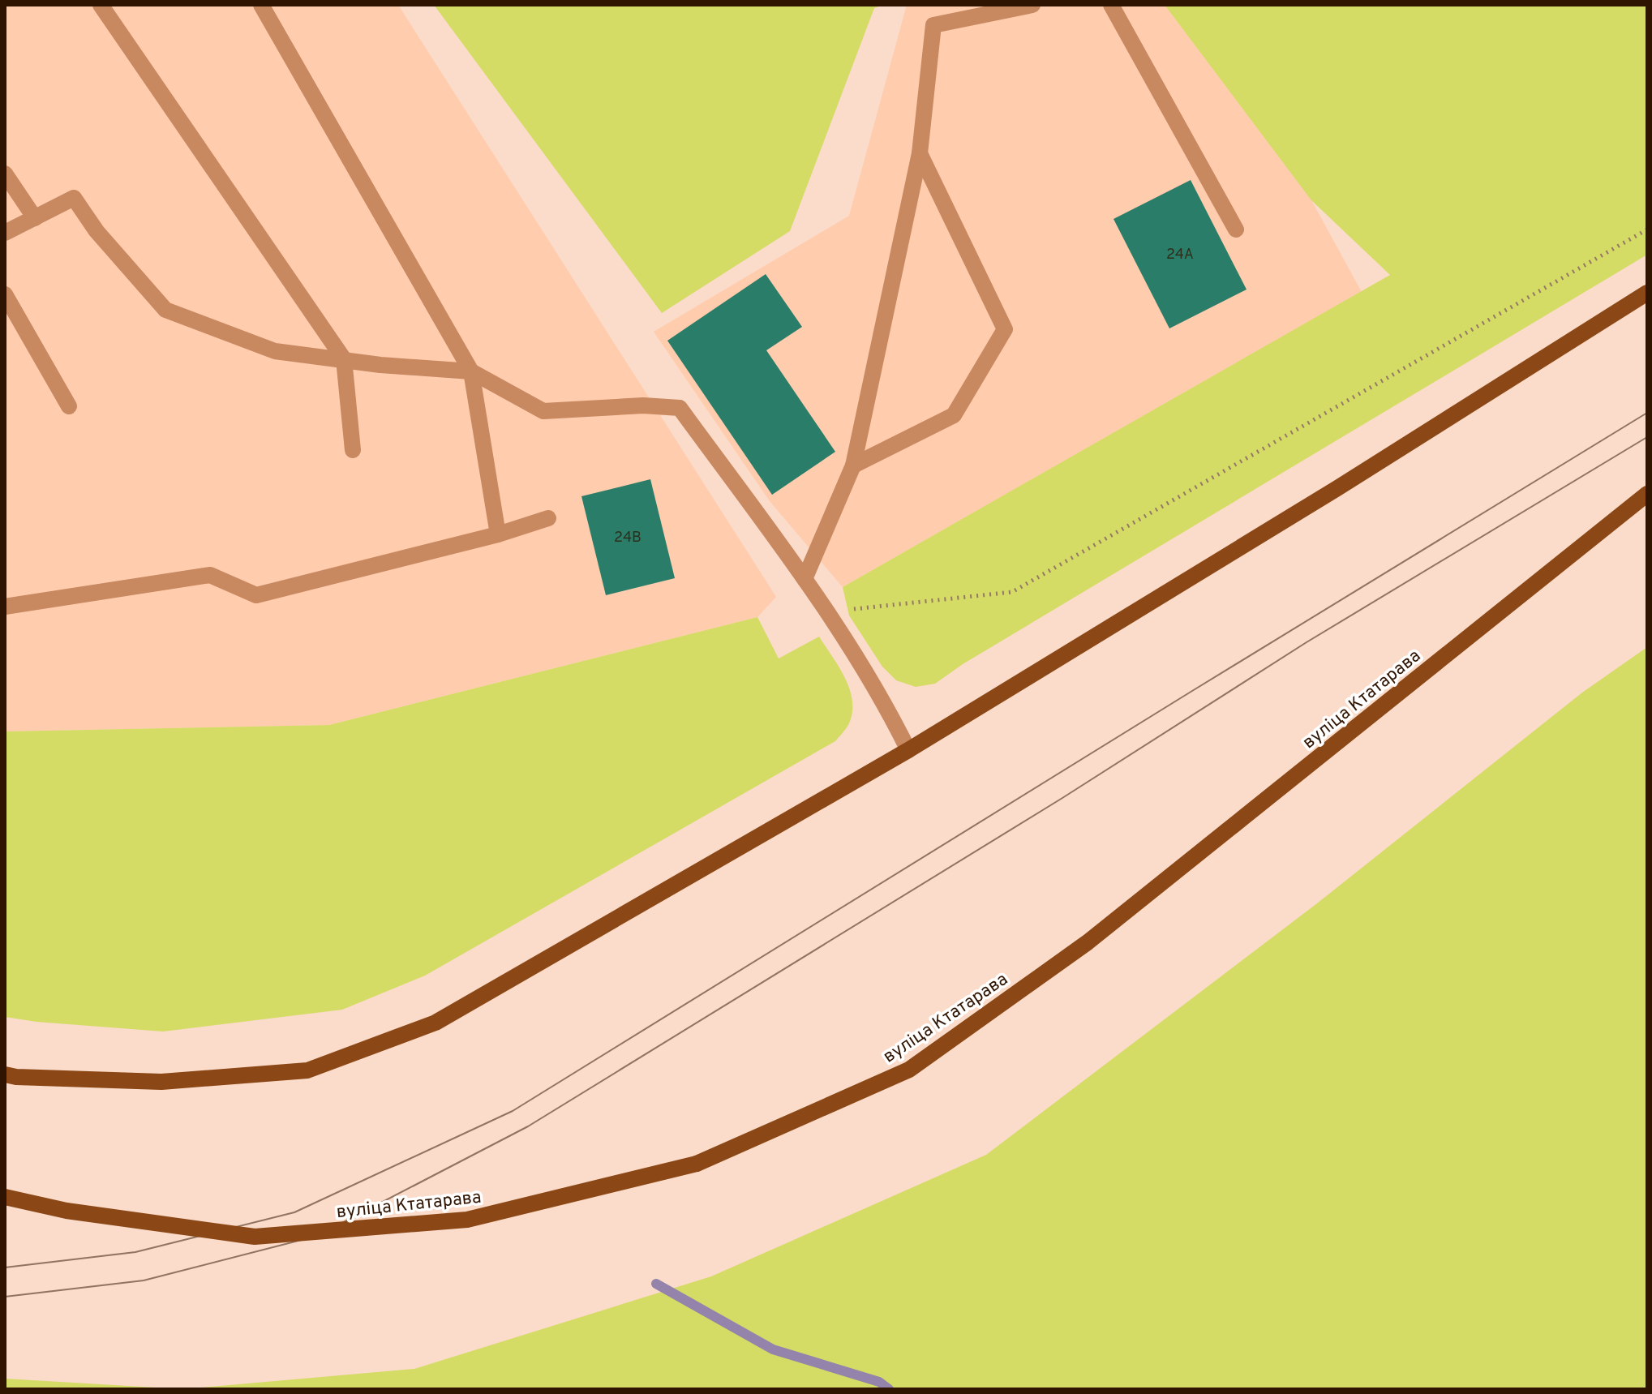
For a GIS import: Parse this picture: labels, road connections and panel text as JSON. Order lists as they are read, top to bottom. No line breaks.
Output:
{"streets":{"main road":["вуліца Ктатарава"]},"house_numbers":["24А","24В"]}
